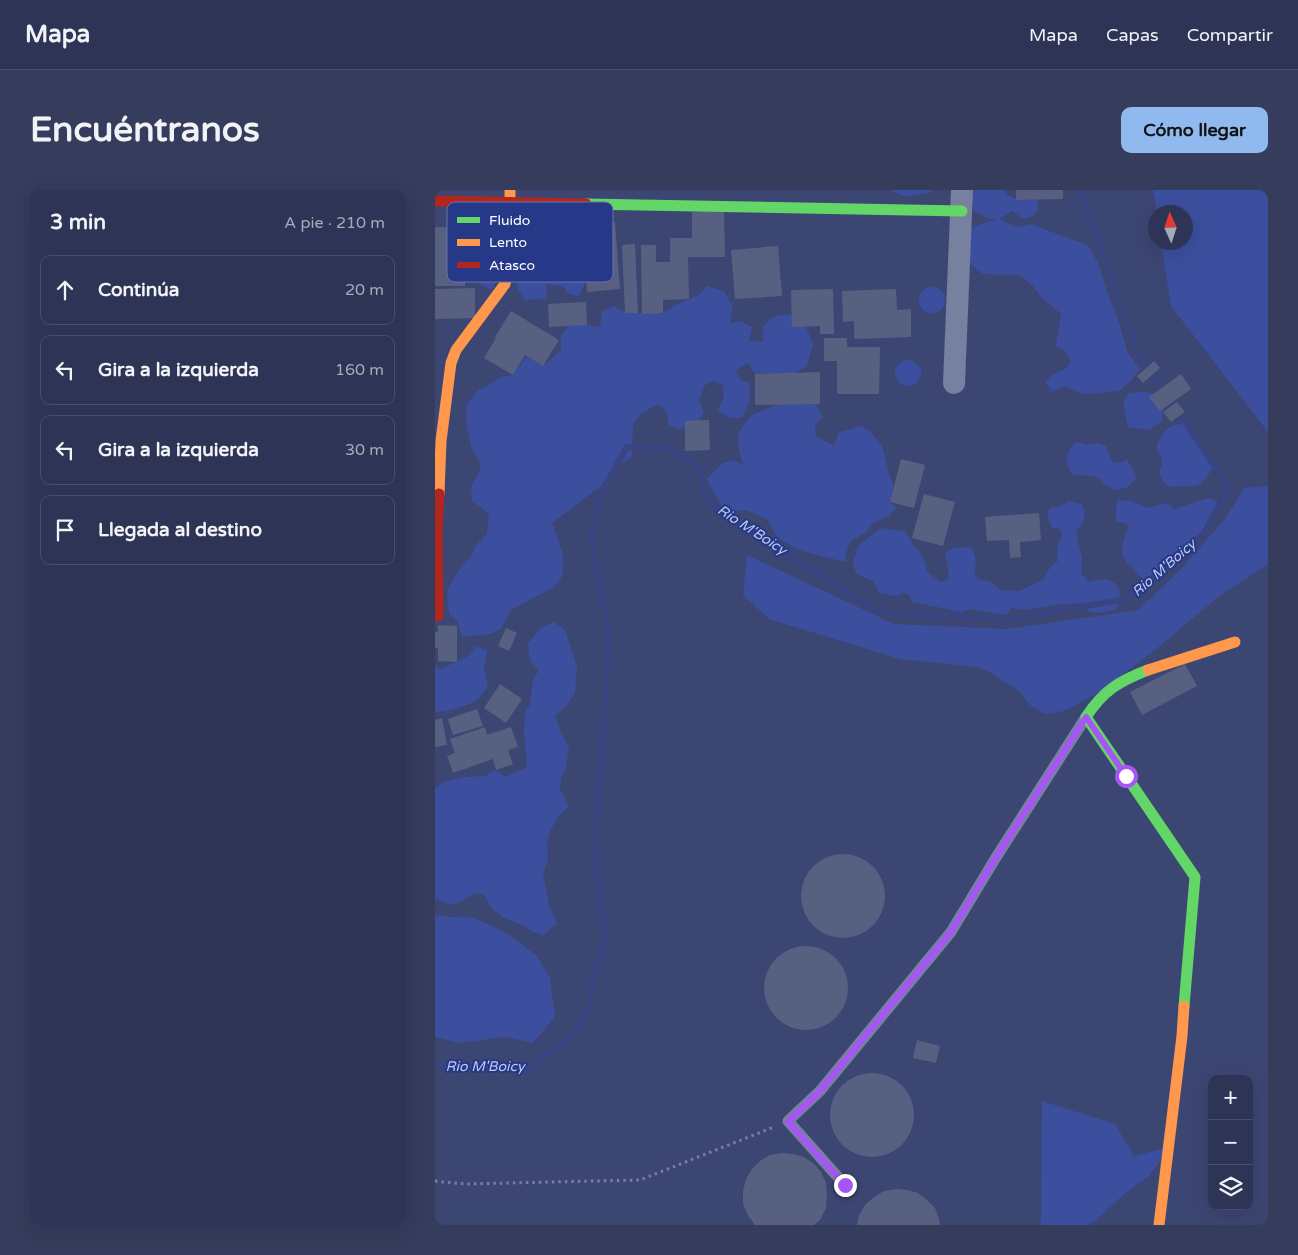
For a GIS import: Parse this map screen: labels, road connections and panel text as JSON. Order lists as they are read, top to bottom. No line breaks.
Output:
{"water":["Rio M'Boicy"],"legend":["Fluido","Lento","Atasco"],"north":"top","page":{"header":"Mapa","nav":["Mapa","Capas","Compartir"],"buttons":"Cómo llegar","title":"Encuéntranos","heading":["3 min","A pie · 210 m"],"list":[["Continúa","20 m"],["Gira a la izquierda","160 m"],["Gira a la izquierda","30 m"],"Llegada al destino"],"map_buttons":["+","−"]}}
